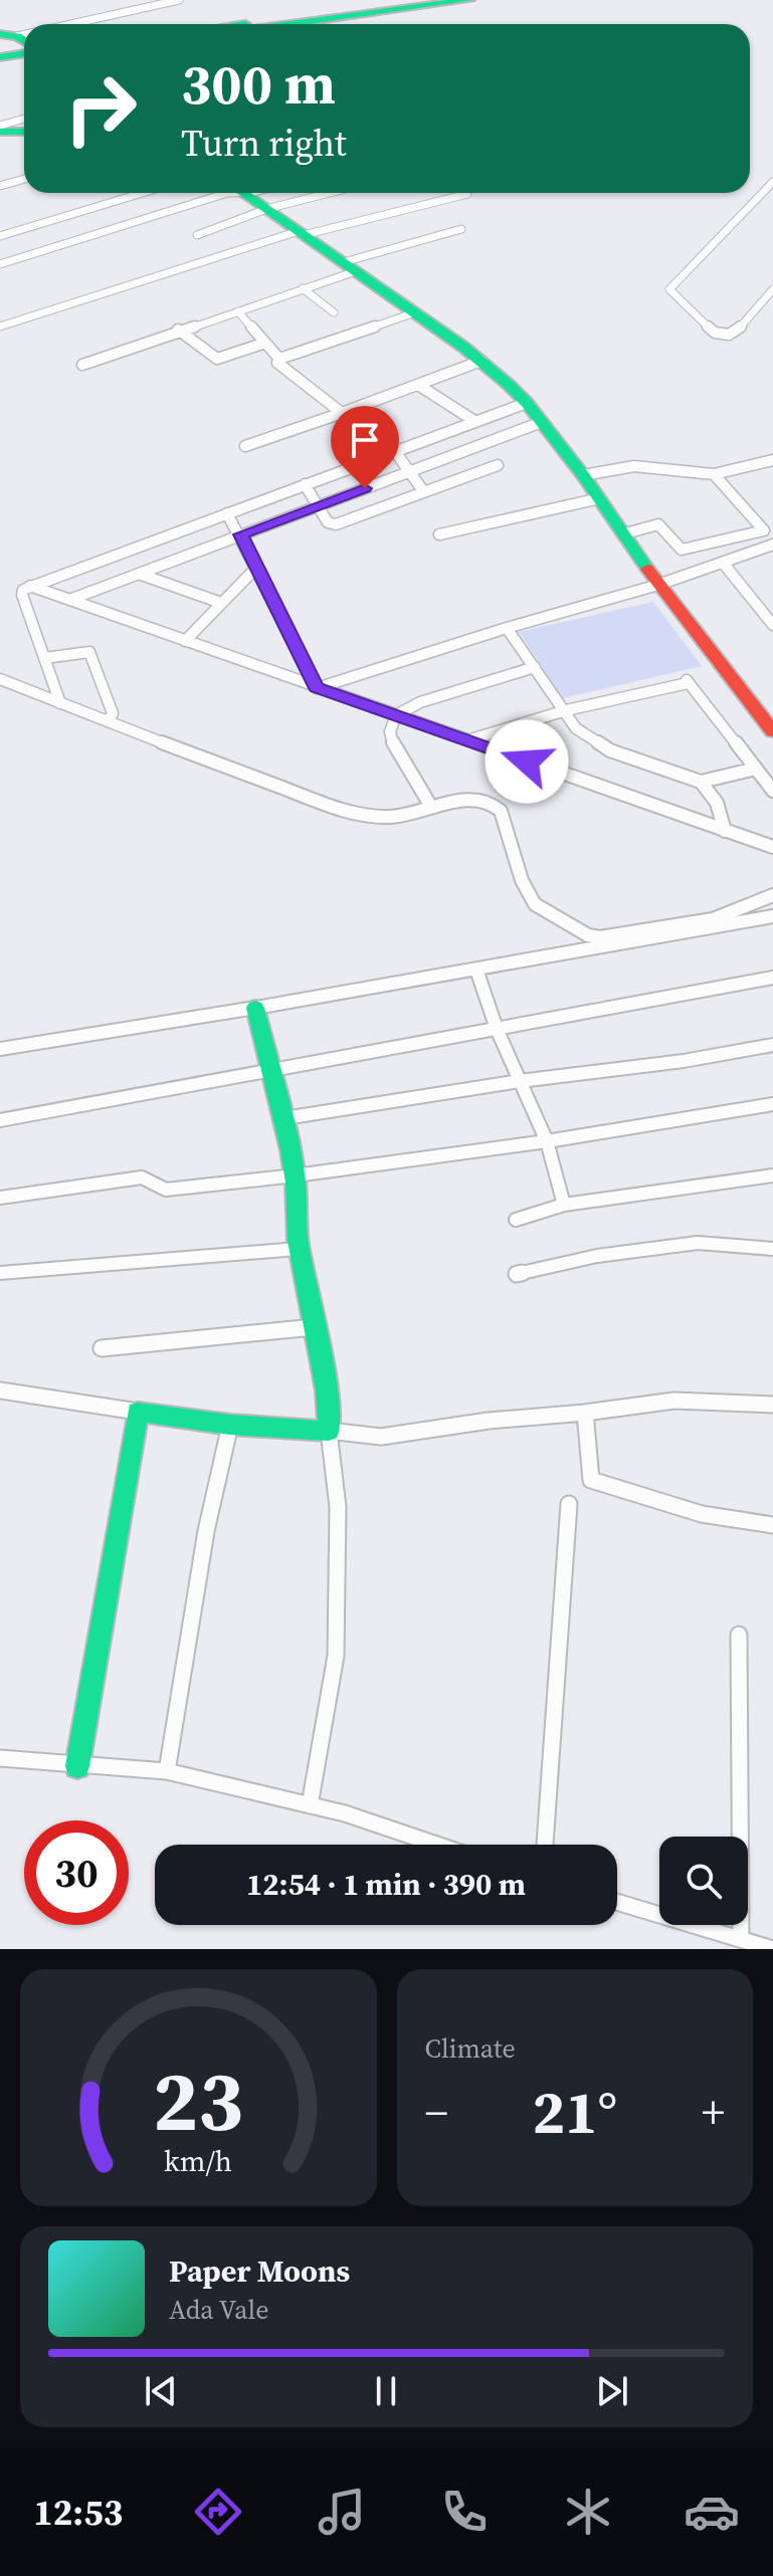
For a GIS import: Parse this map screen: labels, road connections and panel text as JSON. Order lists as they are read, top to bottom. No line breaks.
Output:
{"page":{"turn":["300 m","Turn right"],"limit":"30","trip":"12:54 · 1 min · 390 m","tile":"Climate","heat":["−","21°","+"],"song":["Paper Moons","Ada Vale"],"tabs":"12:53","gauge":["23","km/h"]}}
